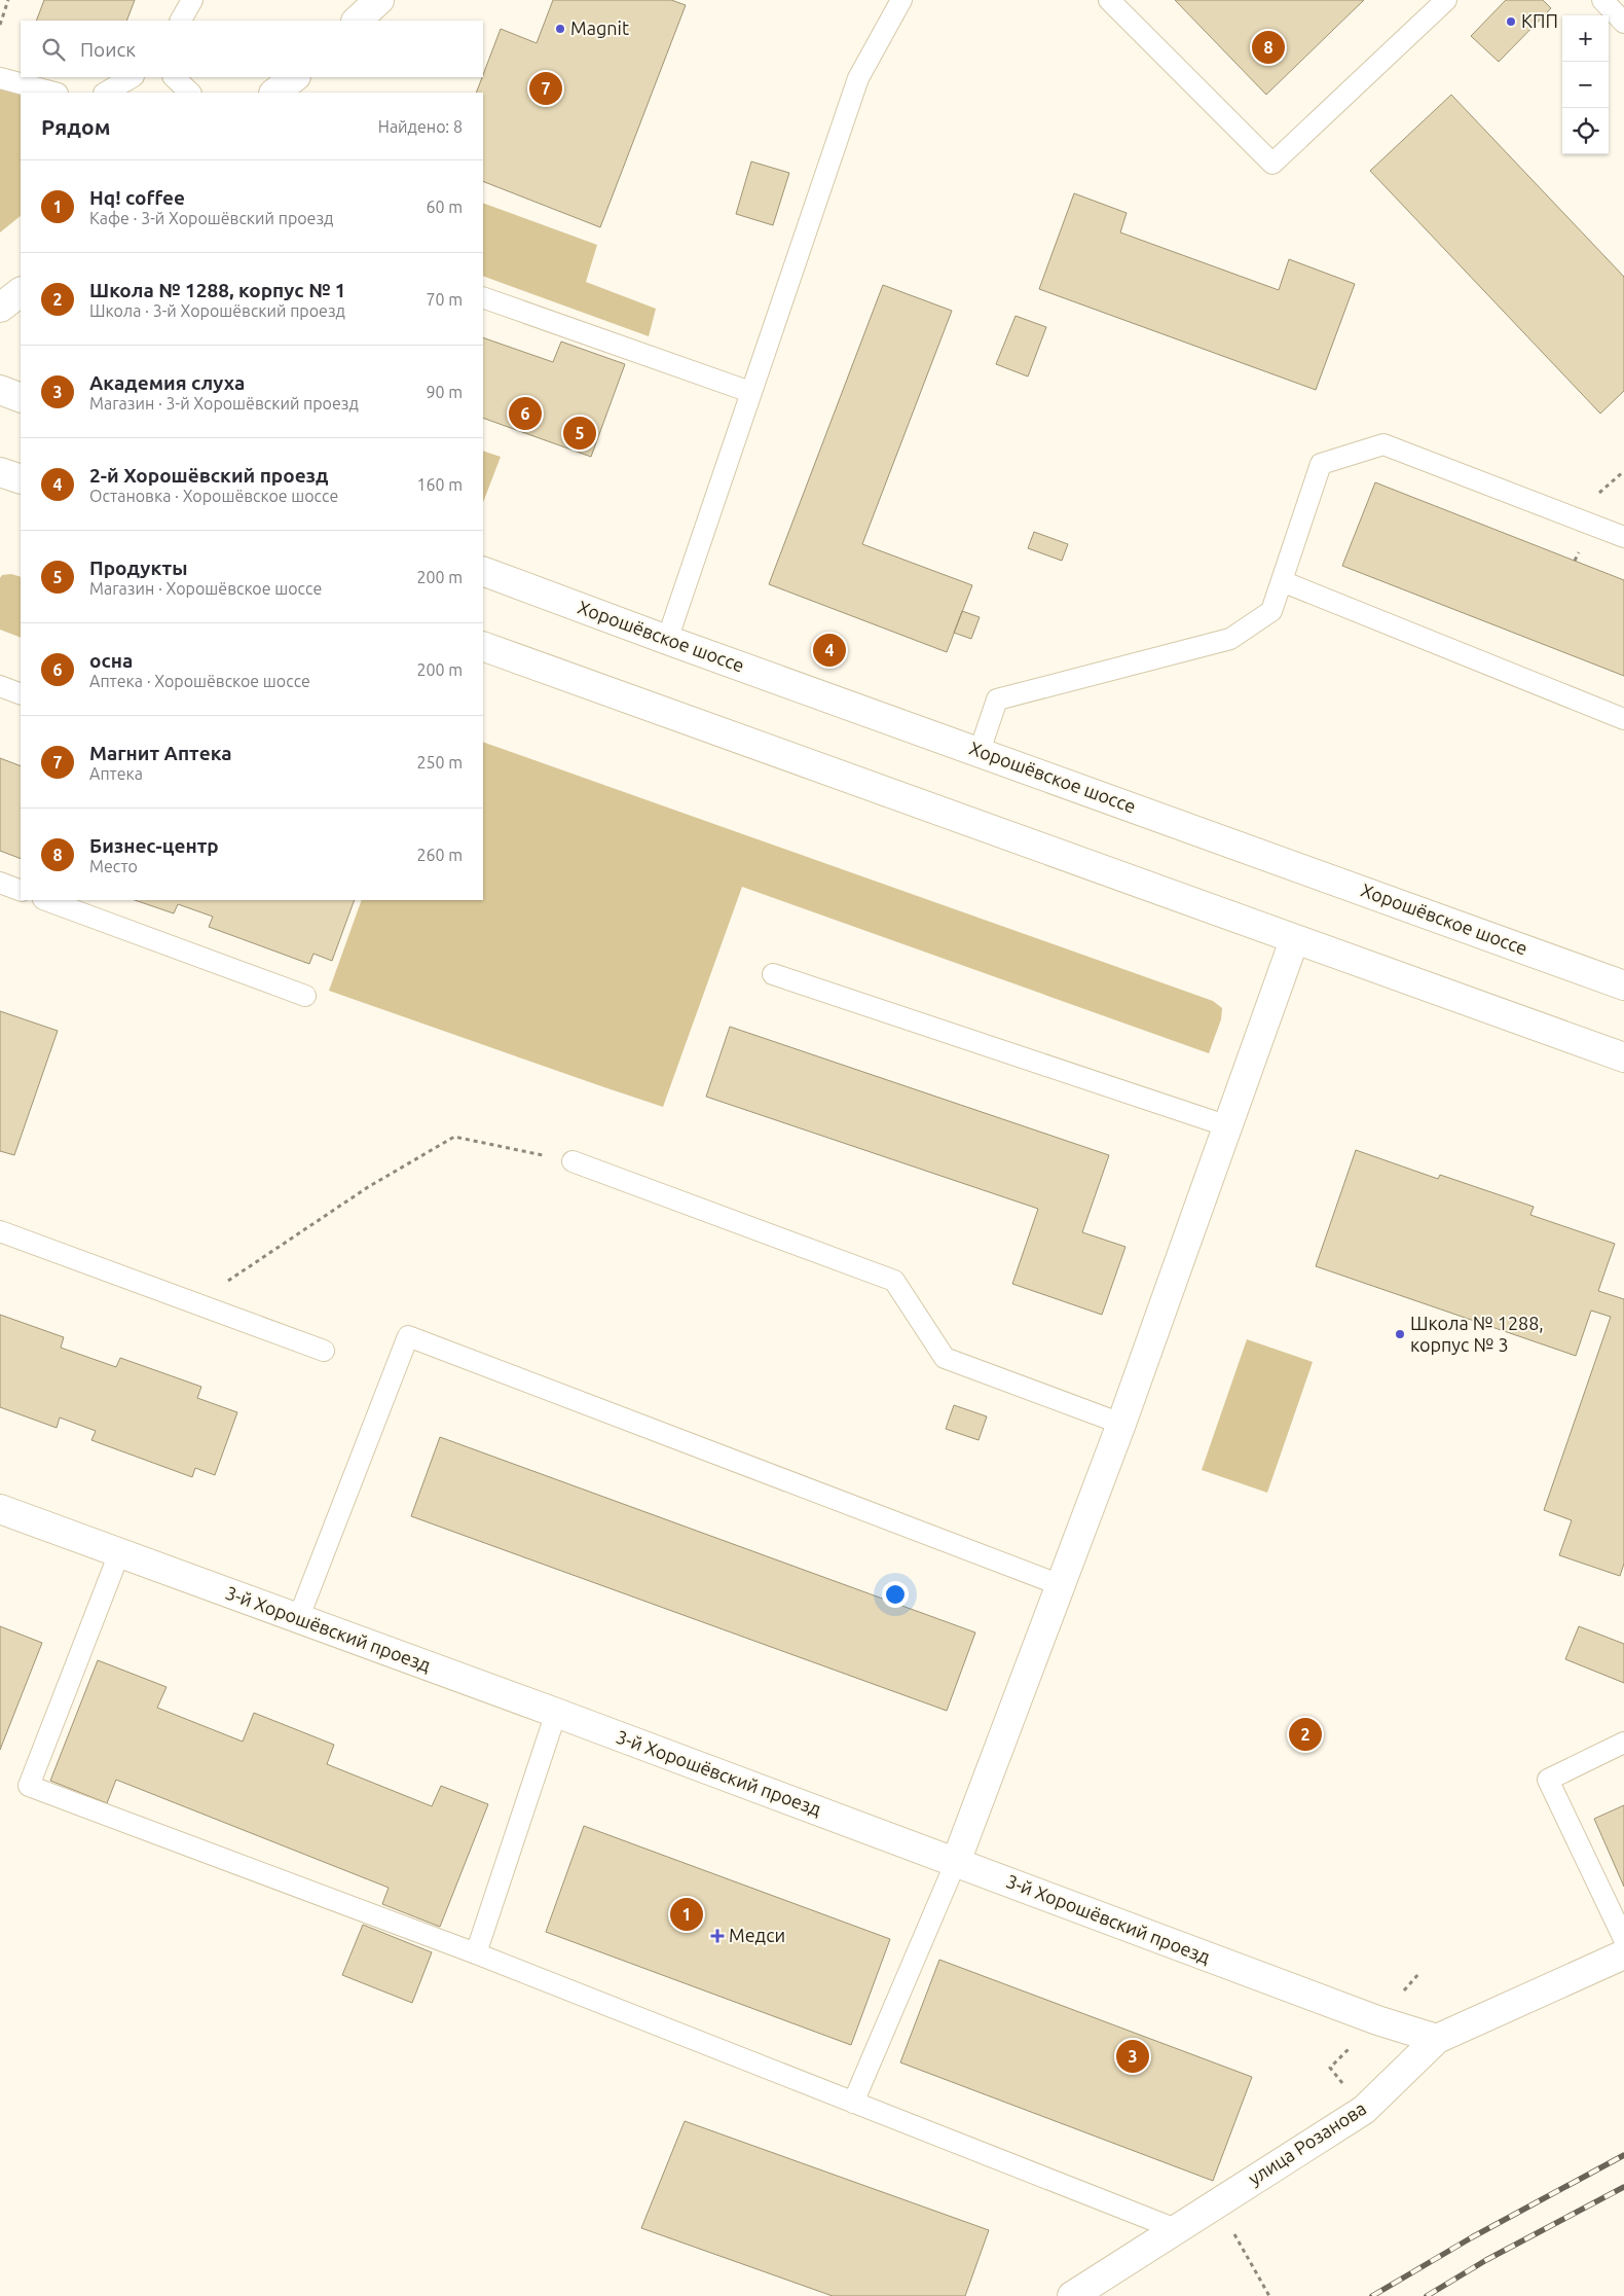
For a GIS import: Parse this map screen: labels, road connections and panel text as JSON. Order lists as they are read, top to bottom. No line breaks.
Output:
{"streets":{"street":["Хорошёвское шоссе","3-й Хорошёвский проезд","улица Розанова"]},"crossings":[["3-й Хорошёвский проезд","улица Розанова"]],"places":{"other":["КПП","Magnit","Школа № 1288, корпус № 3"],"health":["Медси"]},"page":{"map_buttons":["+","−"],"search":"Поиск","pins":["8","7","6","5","4","2","1","3"],"heading":["Рядом","Найдено: 8"],"list":[{"mark":"1","name":"Hq! coffee","note":"Кафе · 3-й Хорошёвский проезд","value":"60 m"},{"mark":"2","name":"Школа № 1288, корпус № 1","note":"Школа · 3-й Хорошёвский проезд","value":"70 m"},{"mark":"3","name":"Академия слуха","note":"Магазин · 3-й Хорошёвский проезд","value":"90 m"},{"mark":"4","name":"2-й Хорошёвский проезд","note":"Остановка · Хорошёвское шоссе","value":"160 m"},{"mark":"5","name":"Продукты","note":"Магазин · Хорошёвское шоссе","value":"200 m"},{"mark":"6","name":"осна","note":"Аптека · Хорошёвское шоссе","value":"200 m"},{"mark":"7","name":"Магнит Аптека","note":"Аптека","value":"250 m"},{"mark":"8","name":"Бизнес-центр","note":"Место","value":"260 m"}]}}
